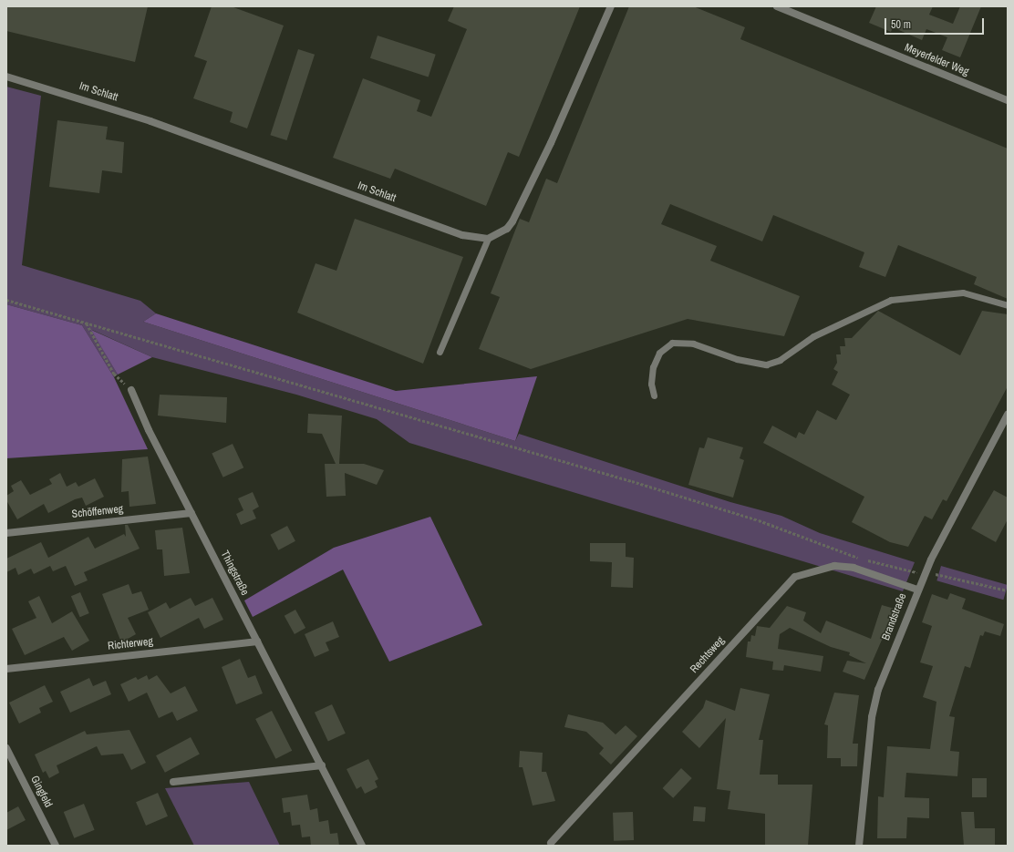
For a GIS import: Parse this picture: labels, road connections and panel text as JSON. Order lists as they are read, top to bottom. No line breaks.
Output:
{"streets":{"street":["Meyerfelder Weg","Im Schlatt","Schöffenweg","Thingstraße","Brandstraße","Richterweg","Rechtsweg","Gingfeld"]},"crossings":[["Schöffenweg","Thingstraße"],["Thingstraße","Richterweg"],["Brandstraße","Rechtsweg"]],"scale_bar":"50 m"}
